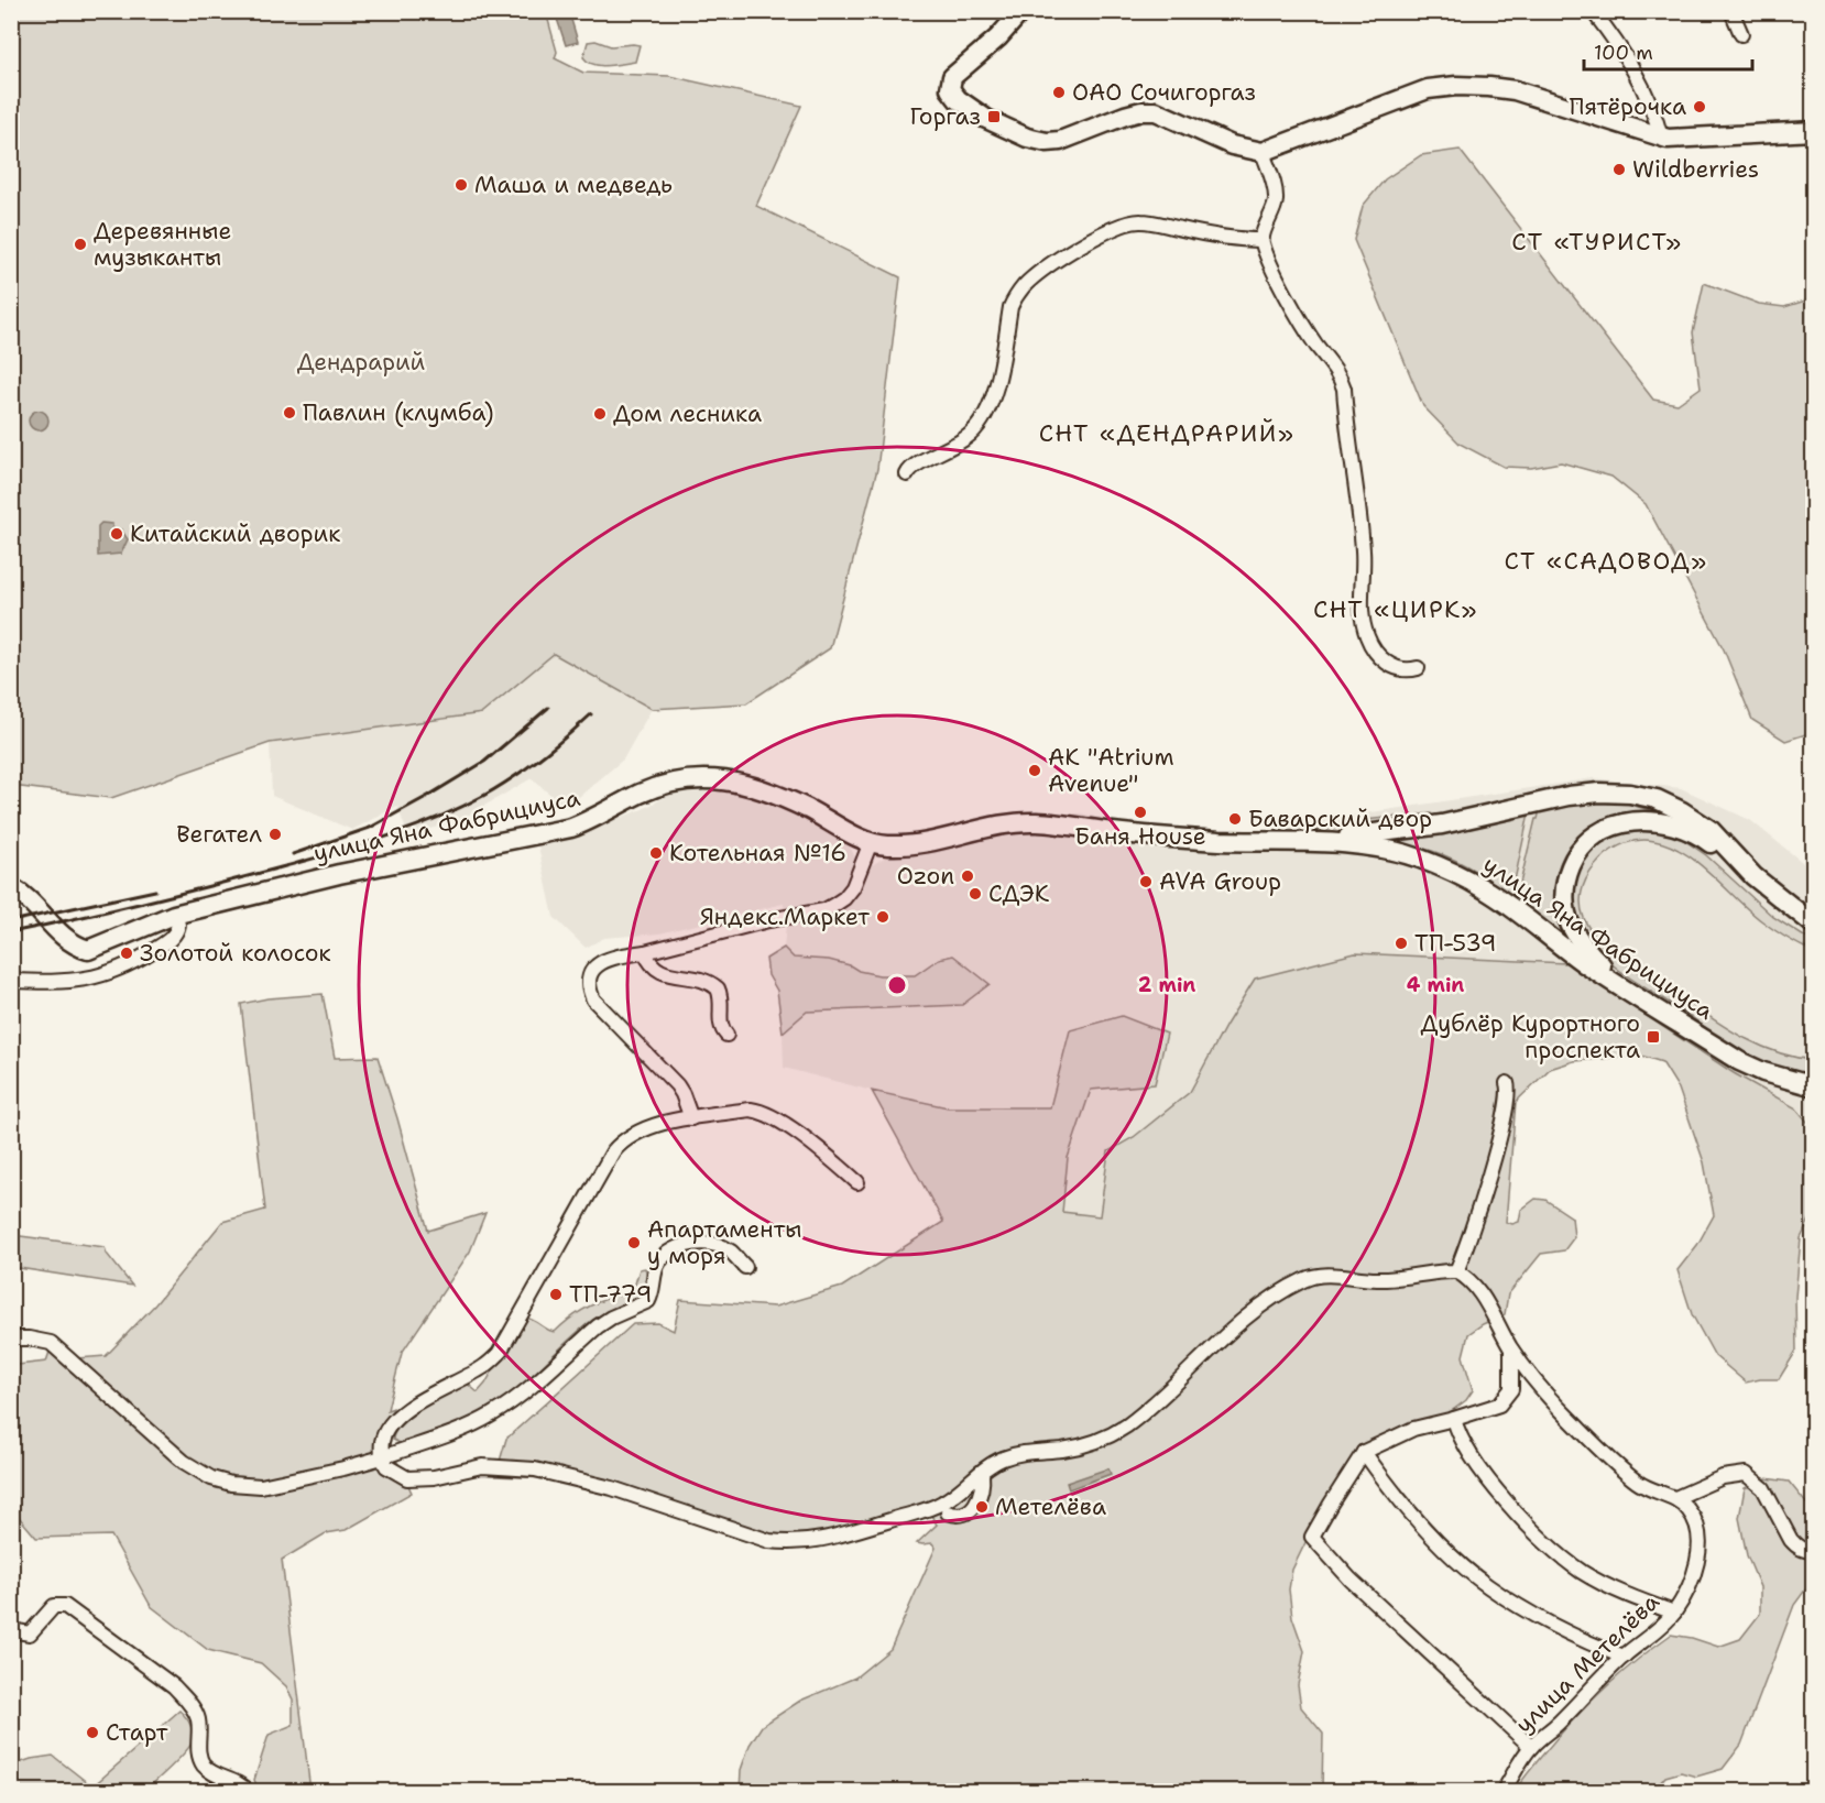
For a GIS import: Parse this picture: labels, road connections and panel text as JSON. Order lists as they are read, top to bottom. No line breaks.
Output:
{"streets":{"main road":["улица Яна Фабрициуса"],"street":["улица Метелёва"]},"districts":["СТ «ТУРИСТ»","СНТ «ДЕНДРАРИЙ»","СТ «САДОВОД»","СНТ «ЦИРК»"],"parks":["Дендрарий"],"places":{"other":["ОАО Сочигоргаз","Пятёрочка","Wildberries","Маша и медведь","Деревянные музыканты","Павлин (клумба)","Дом лесника","Китайский дворик","АК \"Atrium Avenue\"","Баня House","Баварский двор","Вегател","Котельная №16","Ozon","AVA Group","СДЭК","Яндекс.Маркет","ТП-539","Золотой колосок","Апартаменты у моря","ТП-779","Метелёва","Старт"],"transit":["Горгаз","Дублёр Курортного проспекта"]},"scale_bar":"100 m","rings":["2 min","4 min"]}
